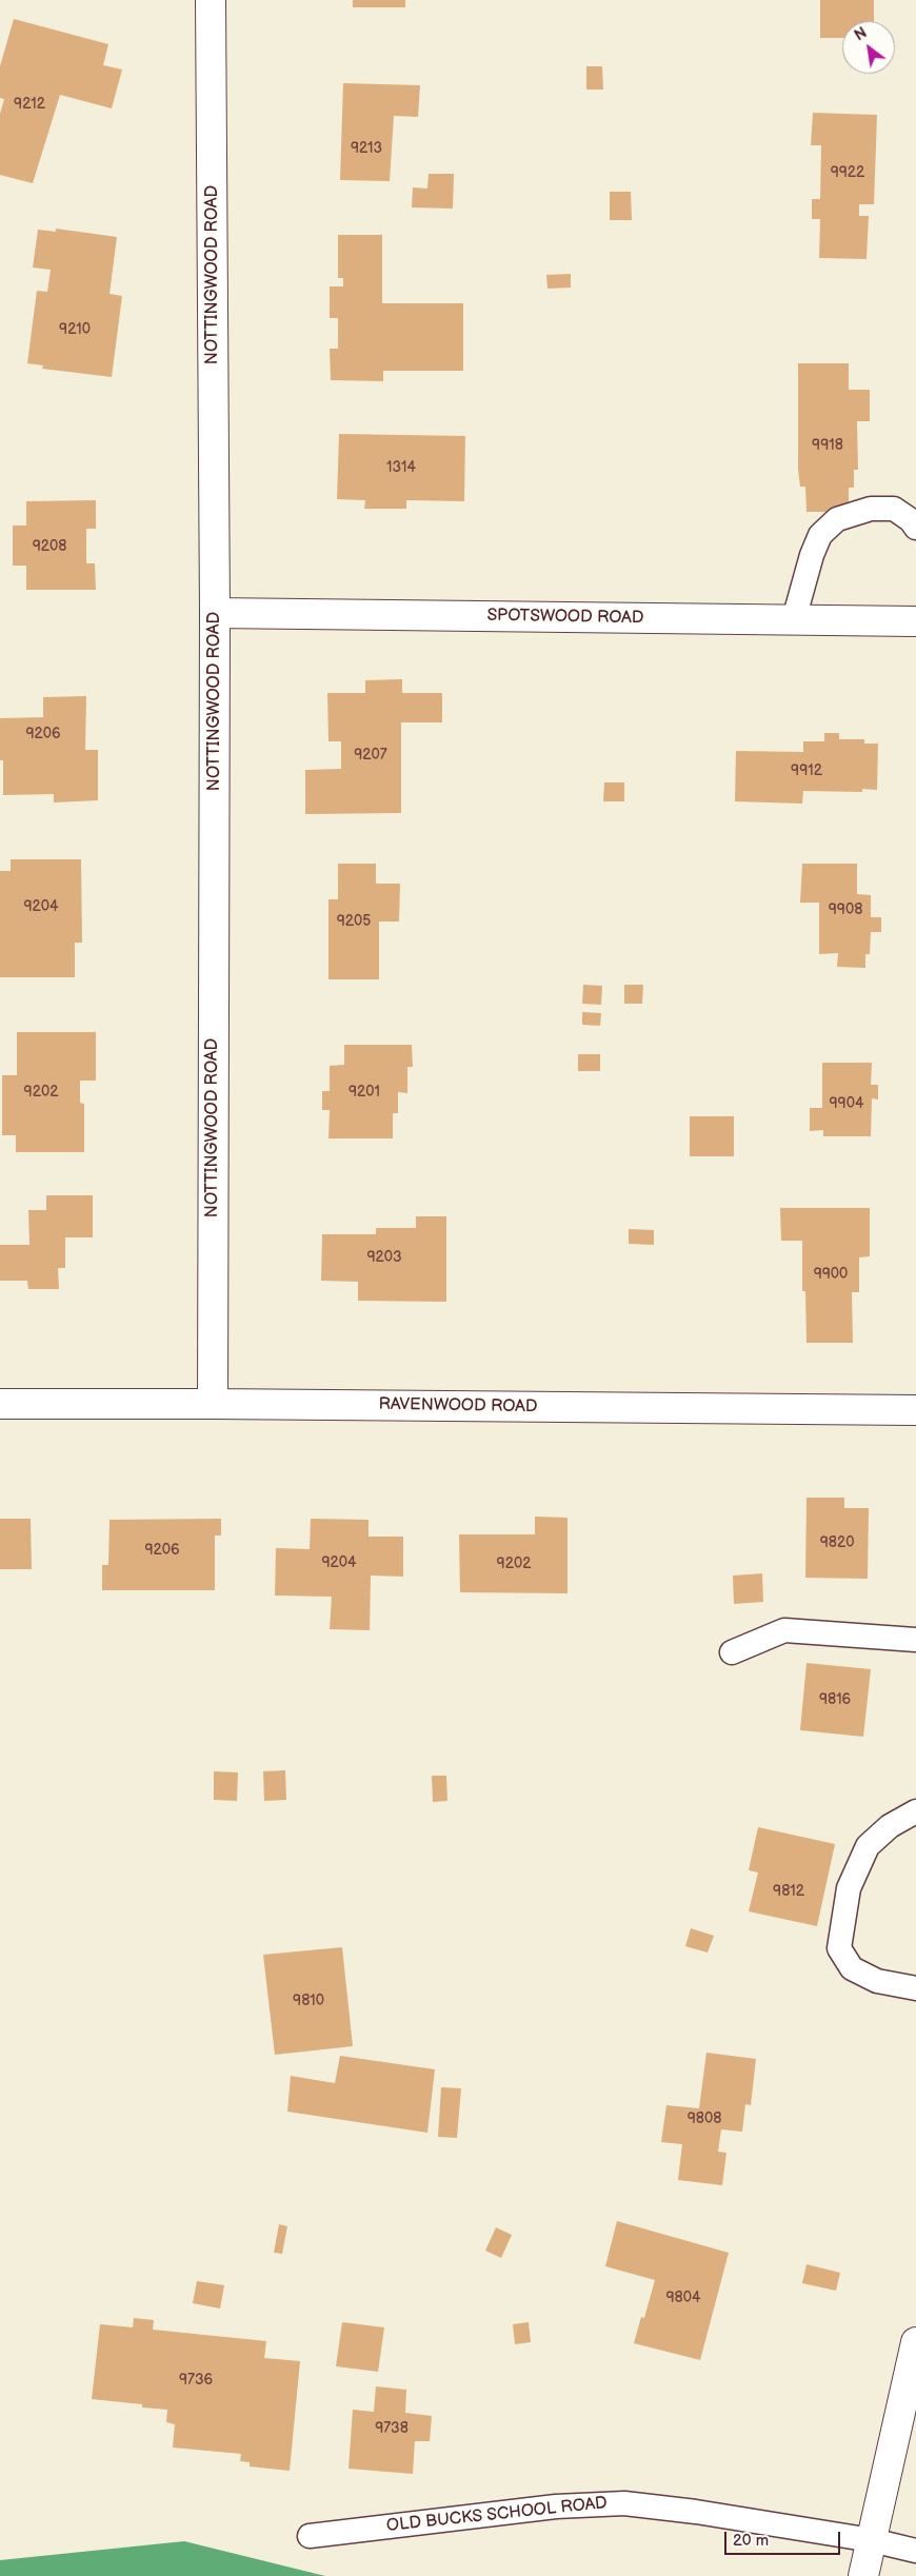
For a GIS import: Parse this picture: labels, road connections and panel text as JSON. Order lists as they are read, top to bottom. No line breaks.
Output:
{"streets":{"street":["NOTTINGWOOD ROAD","SPOTSWOOD ROAD","RAVENWOOD ROAD"],"lane":["OLD BUCKS SCHOOL ROAD"]},"crossings":[["NOTTINGWOOD ROAD","SPOTSWOOD ROAD"],["NOTTINGWOOD ROAD","RAVENWOOD ROAD"]],"house_numbers":["9212","9213","9922","9210","9918","1314","9208","9206","9207","9912","9204","9908","9205","9202","9201","9904","9203","9900","9820","9206","9204","9202","9816","9812","9810","9808","9804","9736","9738"],"scale_bar":"20 m","north":"top left"}
